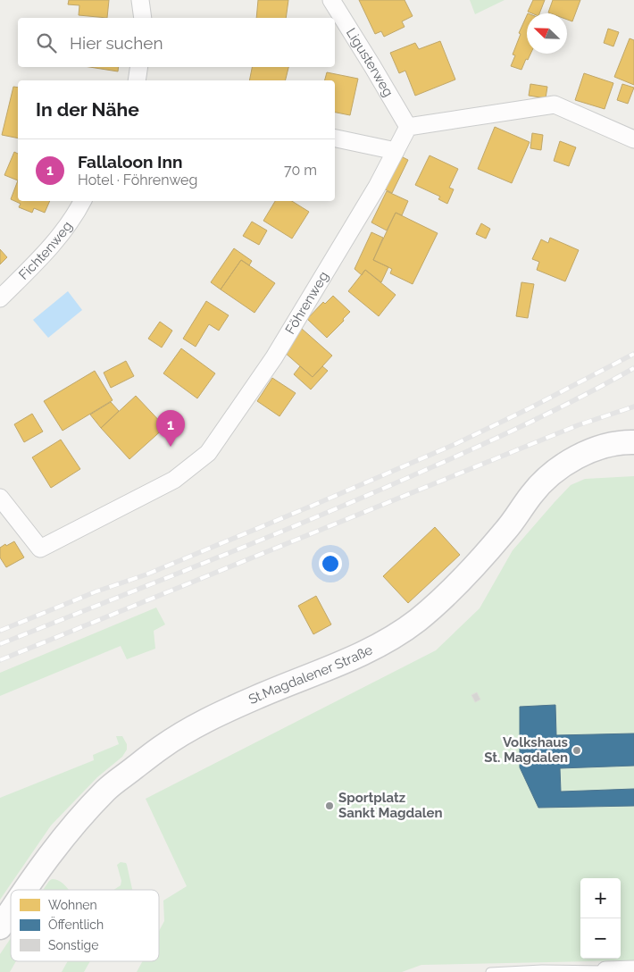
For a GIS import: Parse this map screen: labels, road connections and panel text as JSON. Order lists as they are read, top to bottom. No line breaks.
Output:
{"streets":{"street":["Ligusterweg","Fichtenweg","Föhrenweg","St.Magdalener Straße"]},"crossings":[["Ligusterweg","Föhrenweg"]],"places":["Volkshaus St. Magdalen","Sportplatz Sankt Magdalen"],"legend":["Wohnen","Öffentlich","Sonstige"],"north":"top left","page":{"search":"Hier suchen","heading":"In der Nähe","list":[{"mark":"1","name":"Fallaloon Inn","note":"Hotel · Föhrenweg","value":"70 m"}],"pins":"1","map_buttons":["+","−"]}}
